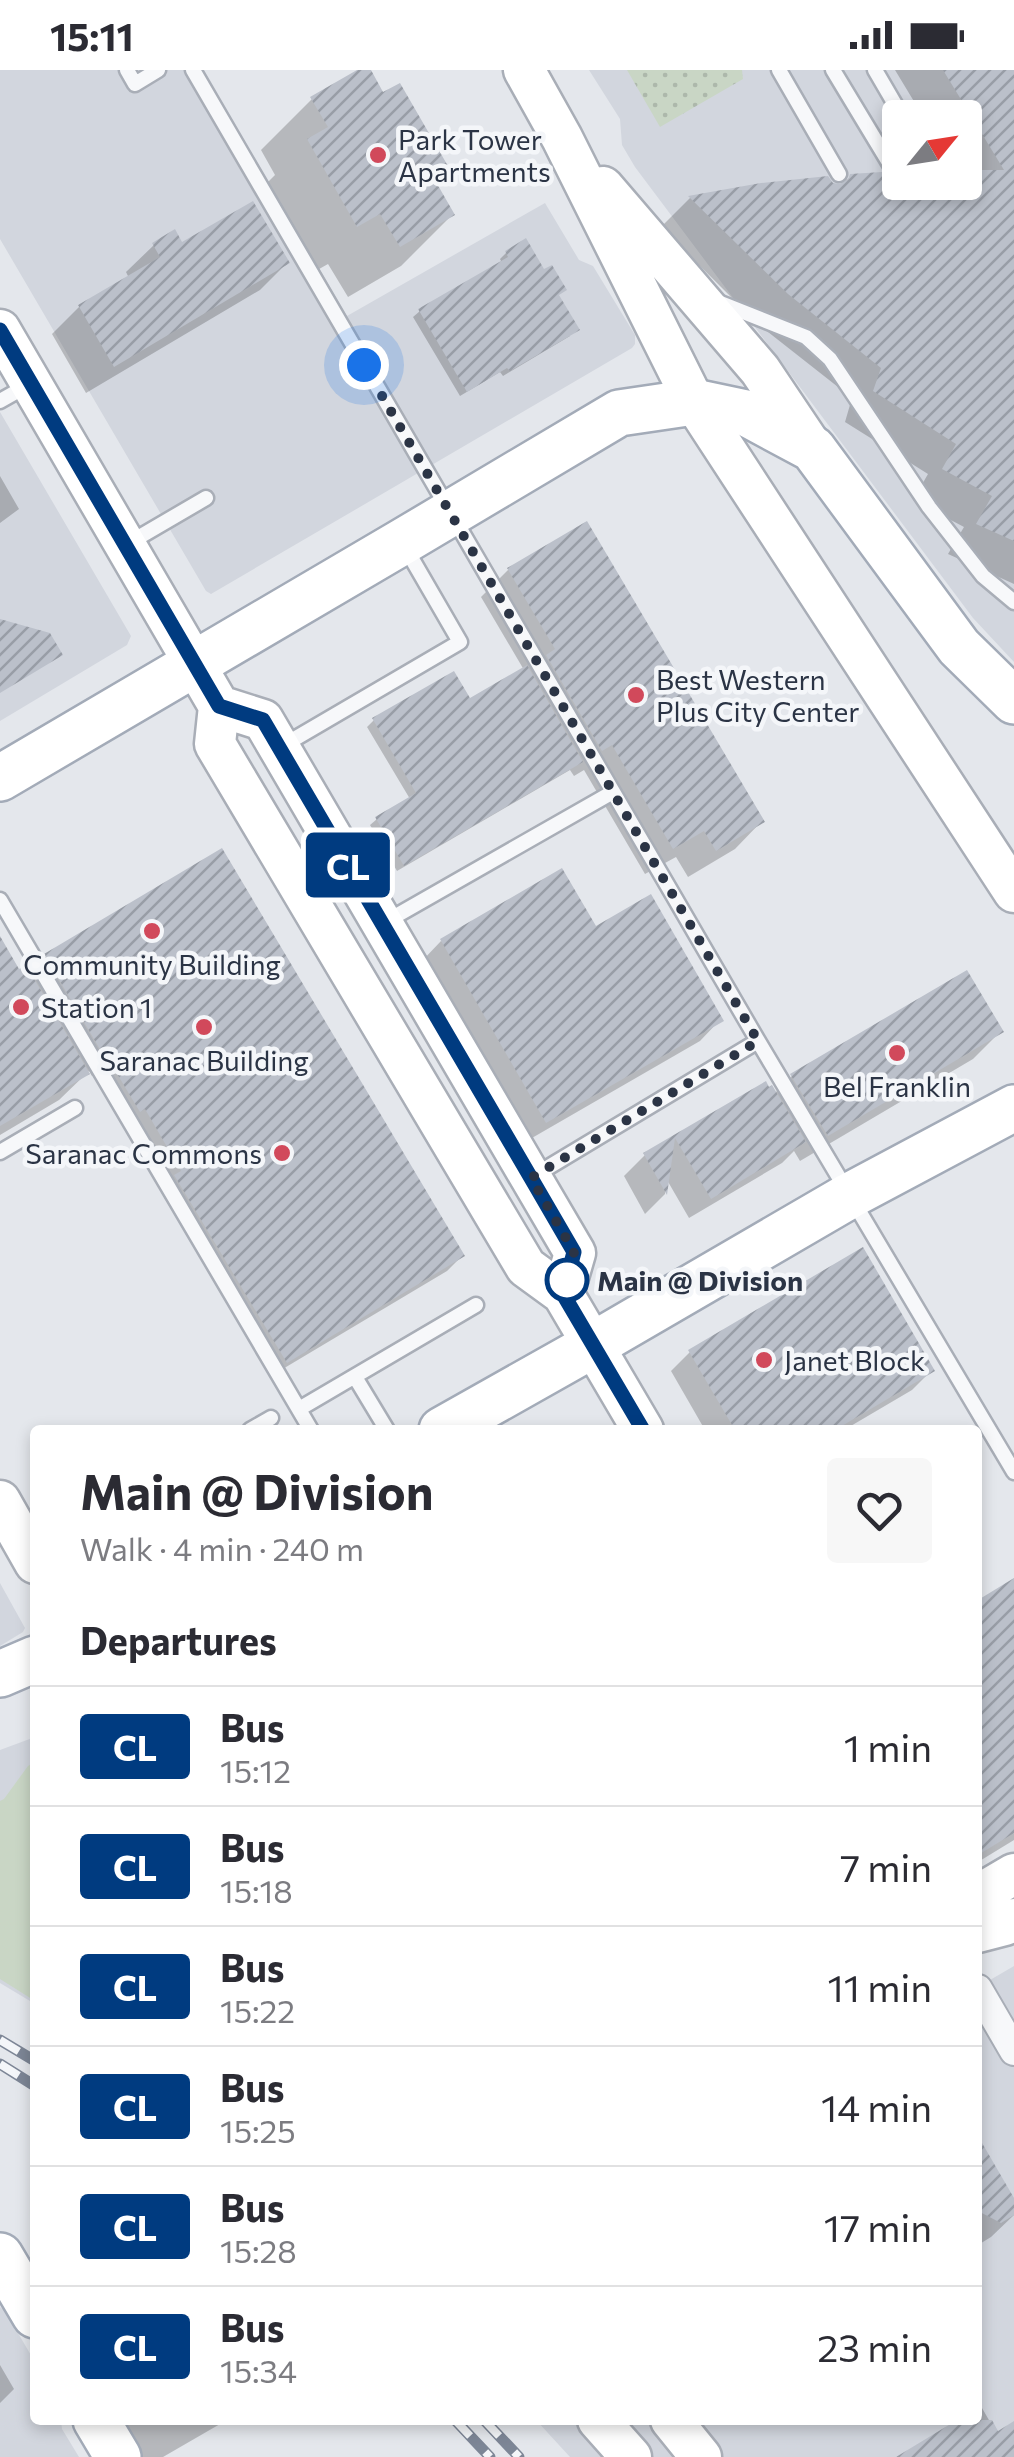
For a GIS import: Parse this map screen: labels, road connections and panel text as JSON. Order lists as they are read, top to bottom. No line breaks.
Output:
{"places":["Park Tower Apartments","Best Western Plus City Center","Community Building","Station 1","Saranac Building","Bel Franklin","Saranac Commons","Main @ Division","Janet Block"],"lines":["bus line CL"],"north":"top right","page":{"status":"15:11","on_map":"CL","heading":[["Main @ Division","Walk · 4 min · 240 m"],"Departures"],"list":[{"mark":"CL","name":"Bus","note":"15:12","value":"1 min"},{"mark":"CL","name":"Bus","note":"15:18","value":"7 min"},{"mark":"CL","name":"Bus","note":"15:22","value":"11 min"},{"mark":"CL","name":"Bus","note":"15:25","value":"14 min"},{"mark":"CL","name":"Bus","note":"15:28","value":"17 min"},{"mark":"CL","name":"Bus","note":"15:34","value":"23 min"}]}}
